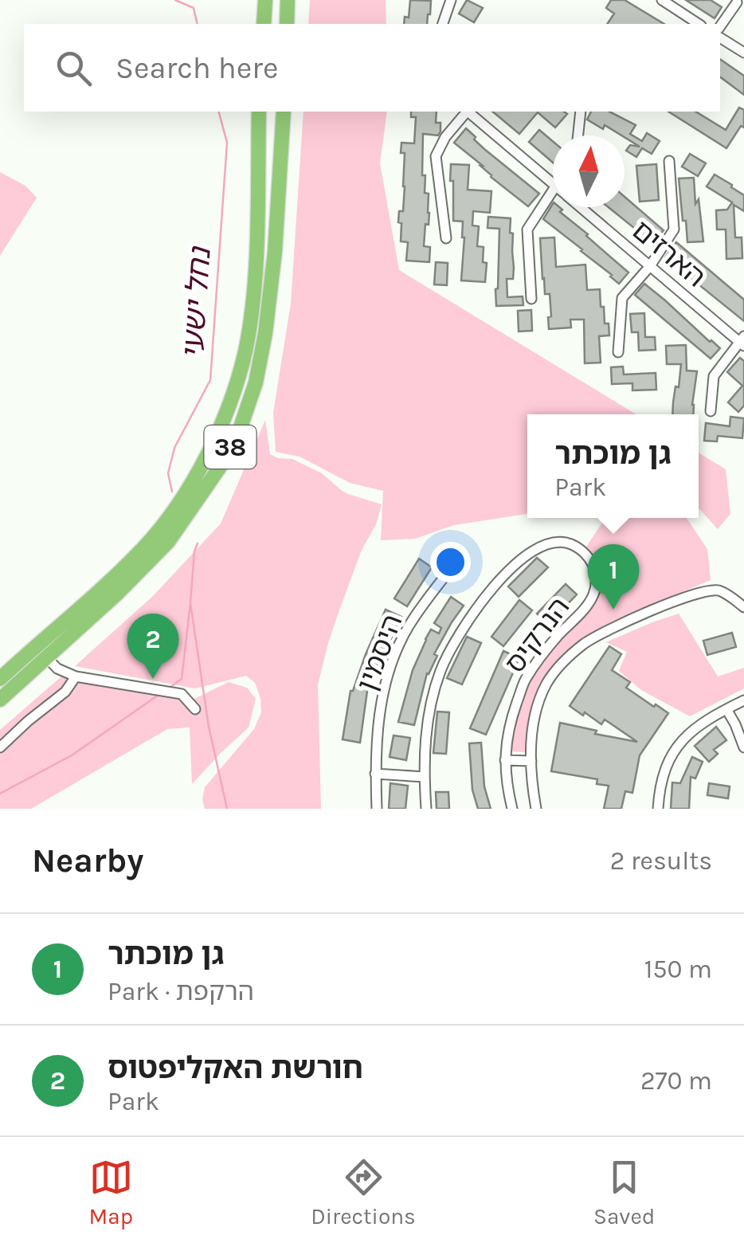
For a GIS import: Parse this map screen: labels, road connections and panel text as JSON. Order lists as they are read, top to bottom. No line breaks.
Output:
{"streets":{"highway":["38"],"street":["הארזים","הנרקיס","היסמין"]},"water":["נחל ישעי"],"north":"top","page":{"search":"Search here","popup":["גן מוכתר","Park"],"pins":["1","2"],"heading":["Nearby","2 results"],"list":[{"mark":"1","name":"גן מוכתר","note":"Park · הרקפת","value":"150 m"},{"mark":"2","name":"חורשת האקליפטוס","note":"Park","value":"270 m"}],"nav":["Map","Directions","Saved"]}}
